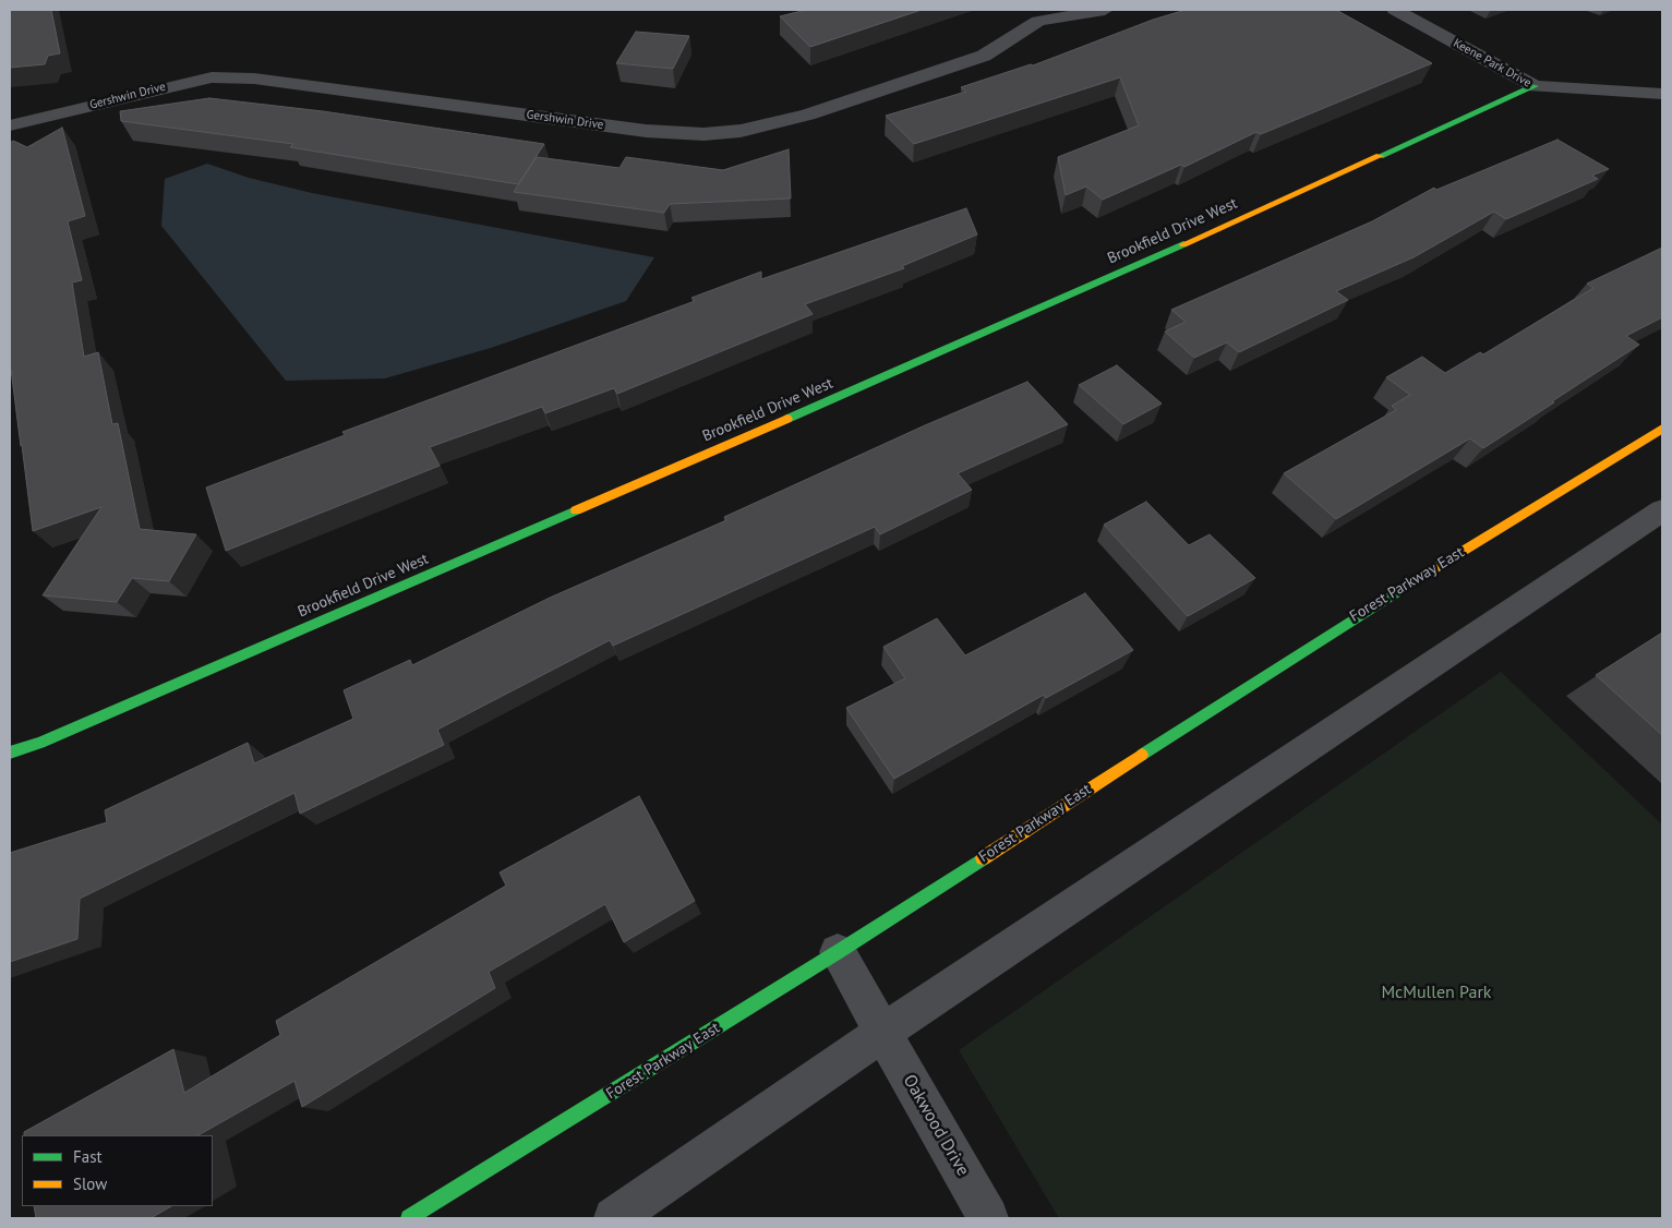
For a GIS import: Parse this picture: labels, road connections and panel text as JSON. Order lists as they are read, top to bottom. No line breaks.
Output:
{"streets":{"street":["Keene Park Drive","Gershwin Drive","Brookfield Drive West","Forest Parkway East","Oakwood Drive"]},"crossings":[["Keene Park Drive","Brookfield Drive West"],["Forest Parkway East","Oakwood Drive"]],"parks":["McMullen Park"],"legend":["Fast","Slow"]}
